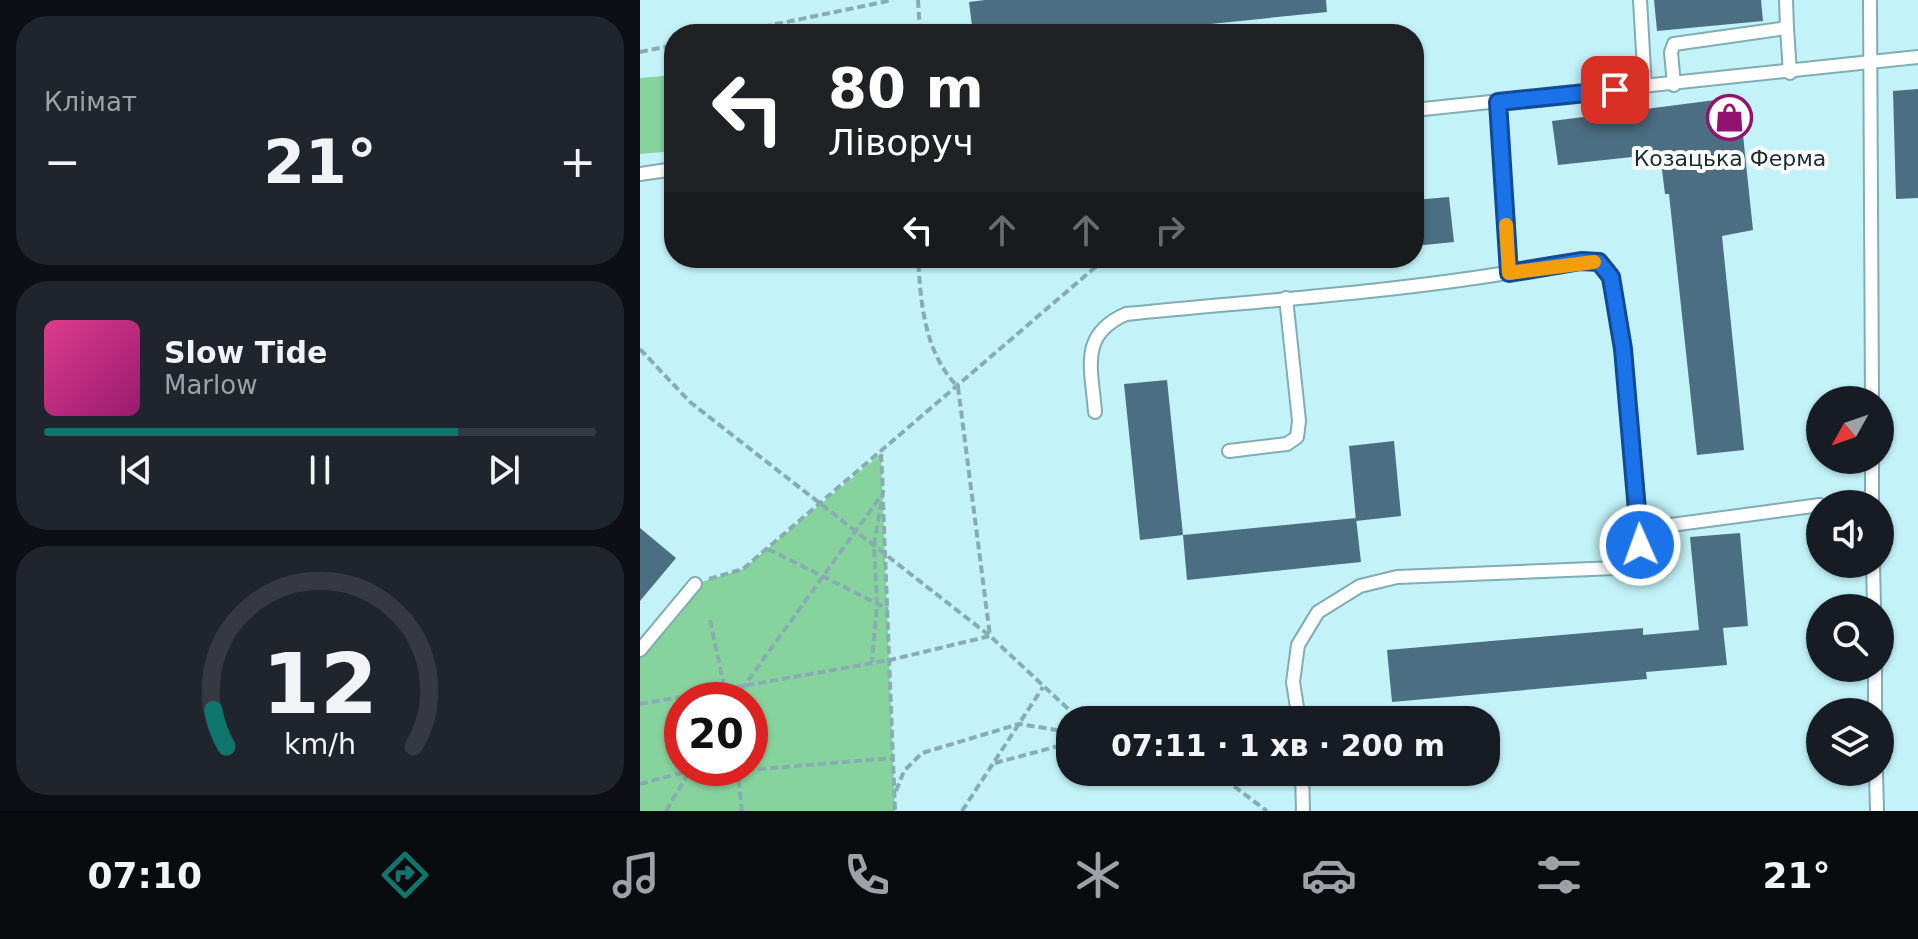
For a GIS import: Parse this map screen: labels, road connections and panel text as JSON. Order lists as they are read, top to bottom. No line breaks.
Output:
{"places":{"shop":["Козацька Ферма"]},"north":"bottom left","page":{"tile":"Клімат","turn":["80 m","Ліворуч"],"heat":["−","21°","+"],"song":["Slow Tide","Marlow"],"limit":"20","trip":"07:11 · 1 хв · 200 m","tabs":["07:10","21°"],"gauge":["12","km/h"]}}
